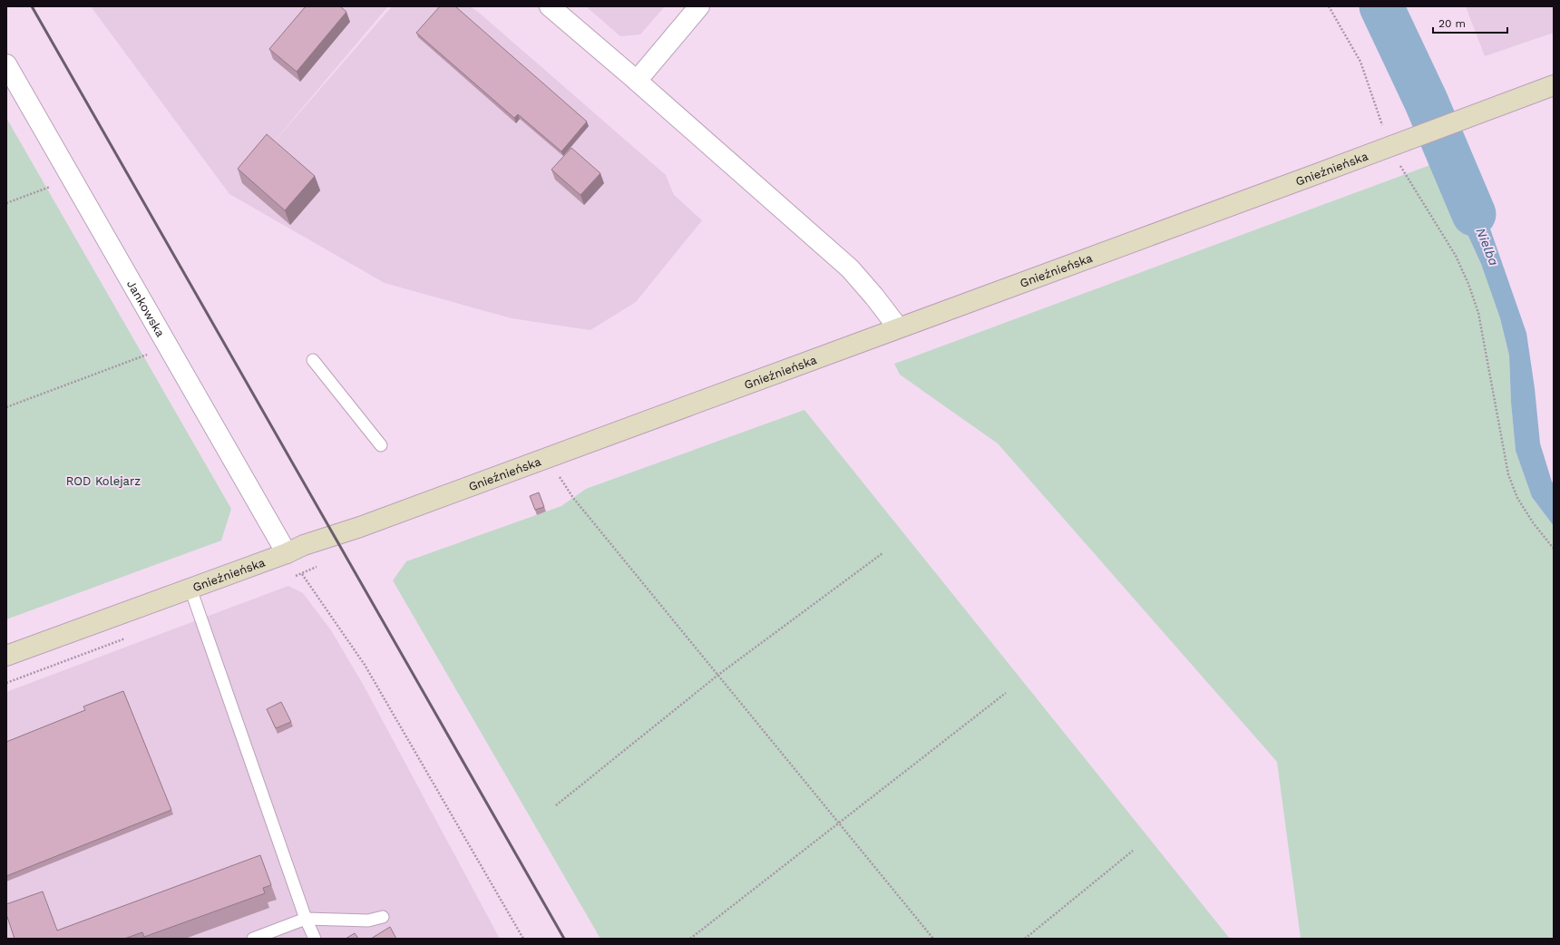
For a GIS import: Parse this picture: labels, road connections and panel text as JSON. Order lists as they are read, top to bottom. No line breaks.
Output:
{"streets":{"main road":["Gnieźnieńska"],"street":["Jankowska"]},"crossings":[["Gnieźnieńska","Jankowska"]],"water":["Nielba"],"parks":["ROD Kolejarz"],"scale_bar":"20 m"}
